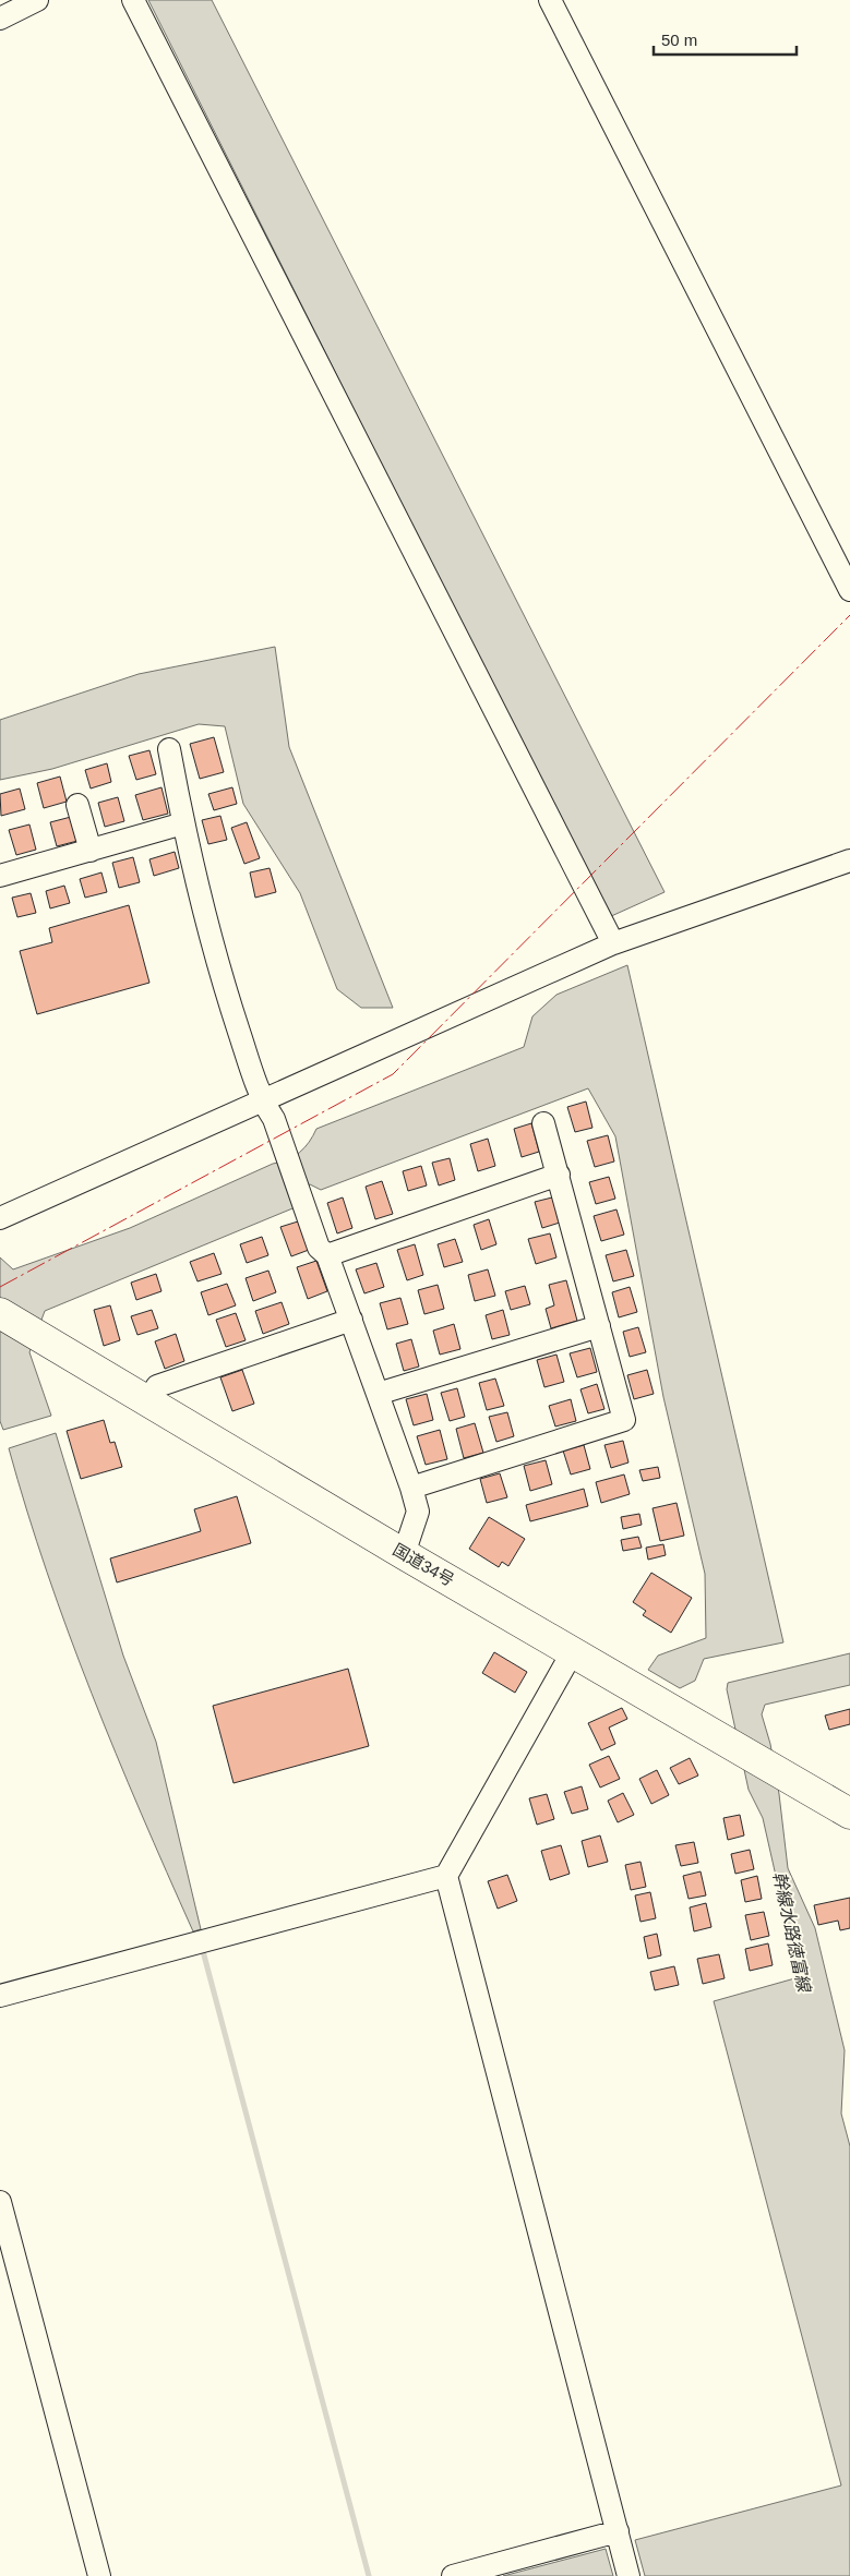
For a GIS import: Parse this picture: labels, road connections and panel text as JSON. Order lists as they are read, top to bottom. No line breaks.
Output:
{"streets":{"highway":["国道34号"]},"water":["幹線水路徳富線"],"scale_bar":"50 m"}
